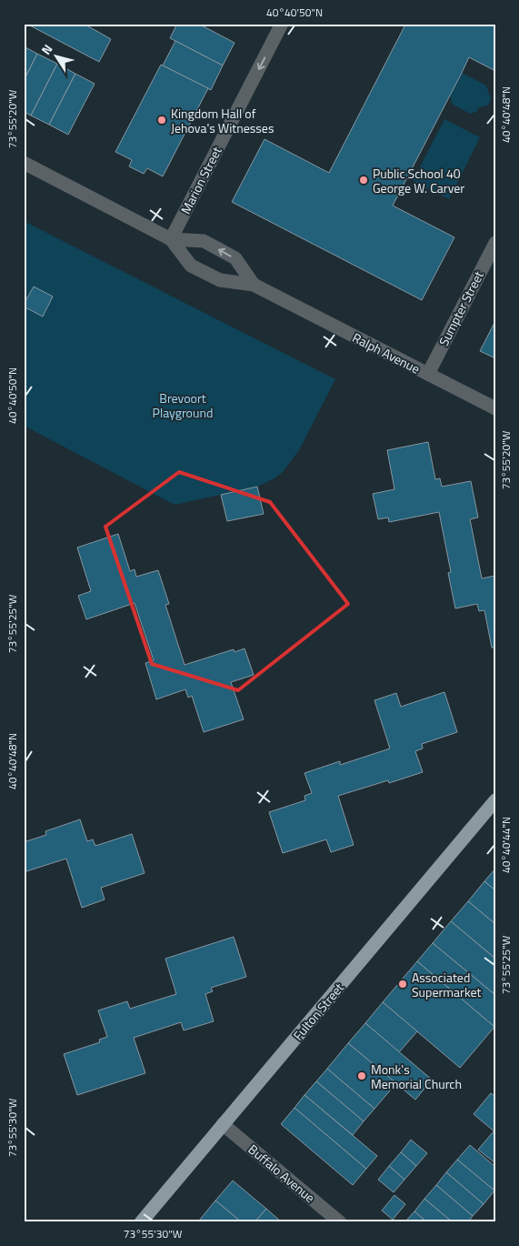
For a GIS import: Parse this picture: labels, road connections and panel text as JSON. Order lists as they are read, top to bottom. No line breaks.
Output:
{"streets":{"main road":["Fulton Street"],"street":["Marion Street","Sumpter Street","Ralph Avenue","Buffalo Avenue"]},"crossings":[["Marion Street","Ralph Avenue"],["Sumpter Street","Ralph Avenue"],["Fulton Street","Buffalo Avenue"]],"one_way":["Marion Street"],"parks":["Brevoort Playground"],"places":["Kingdom Hall of Jehova's Witnesses","Public School 40 George W. Carver","Associated Supermarket","Monk's Memorial Church"],"north":"top left","coordinates":["40°40'50\"N","40°40'48\"N","73°55'20\"W","73°55'25\"W","40°40'44\"N","73°55'30\"W"]}
